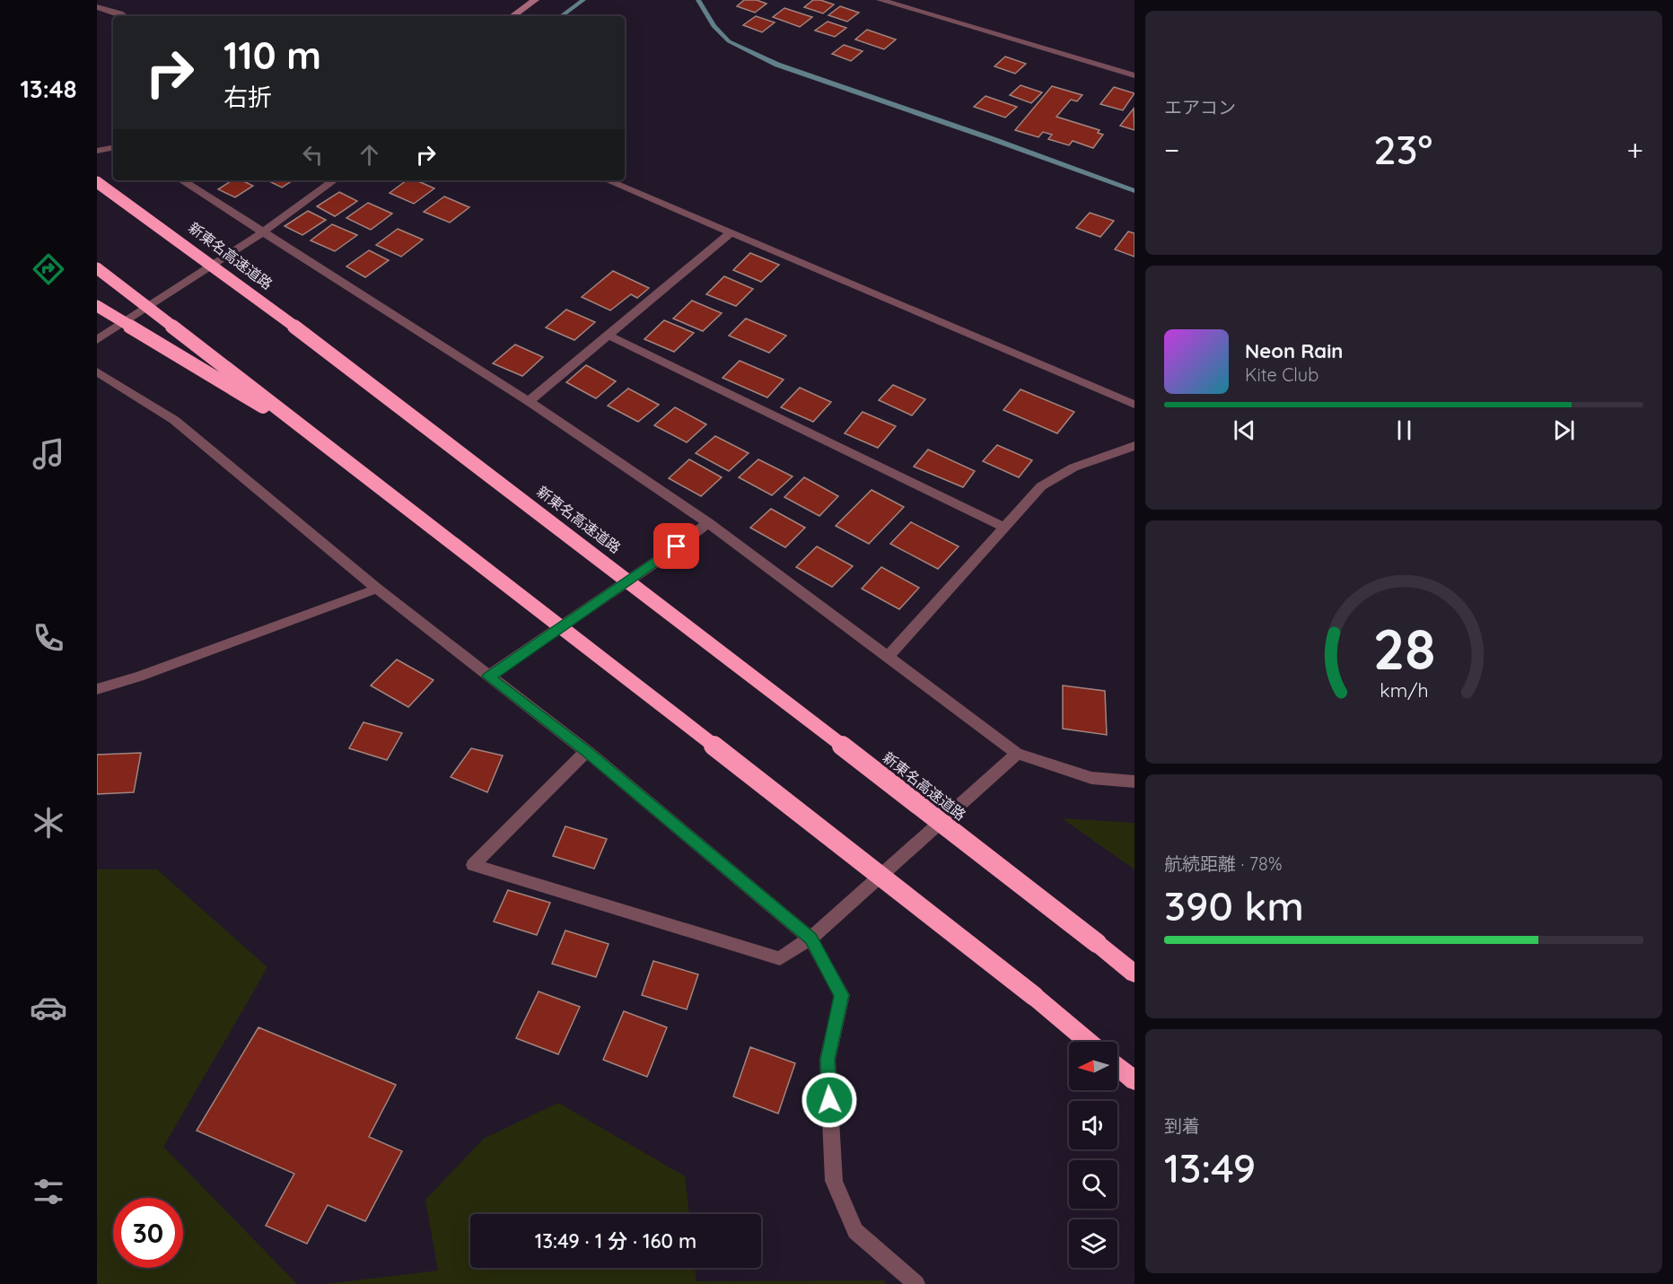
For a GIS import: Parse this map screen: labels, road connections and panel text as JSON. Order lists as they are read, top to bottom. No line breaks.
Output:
{"streets":{"highway":["新東名高速道路"]},"north":"left","page":{"tabs":"13:48","tile":["エアコン",["航続距離 · 78%","390 km"],["到着","13:49"]],"turn":["110 m","右折"],"heat":["−","23°","+"],"song":["Neon Rain","Kite Club"],"limit":"30","trip":"13:49 · 1 分 · 160 m","gauge":["28","km/h"]}}
